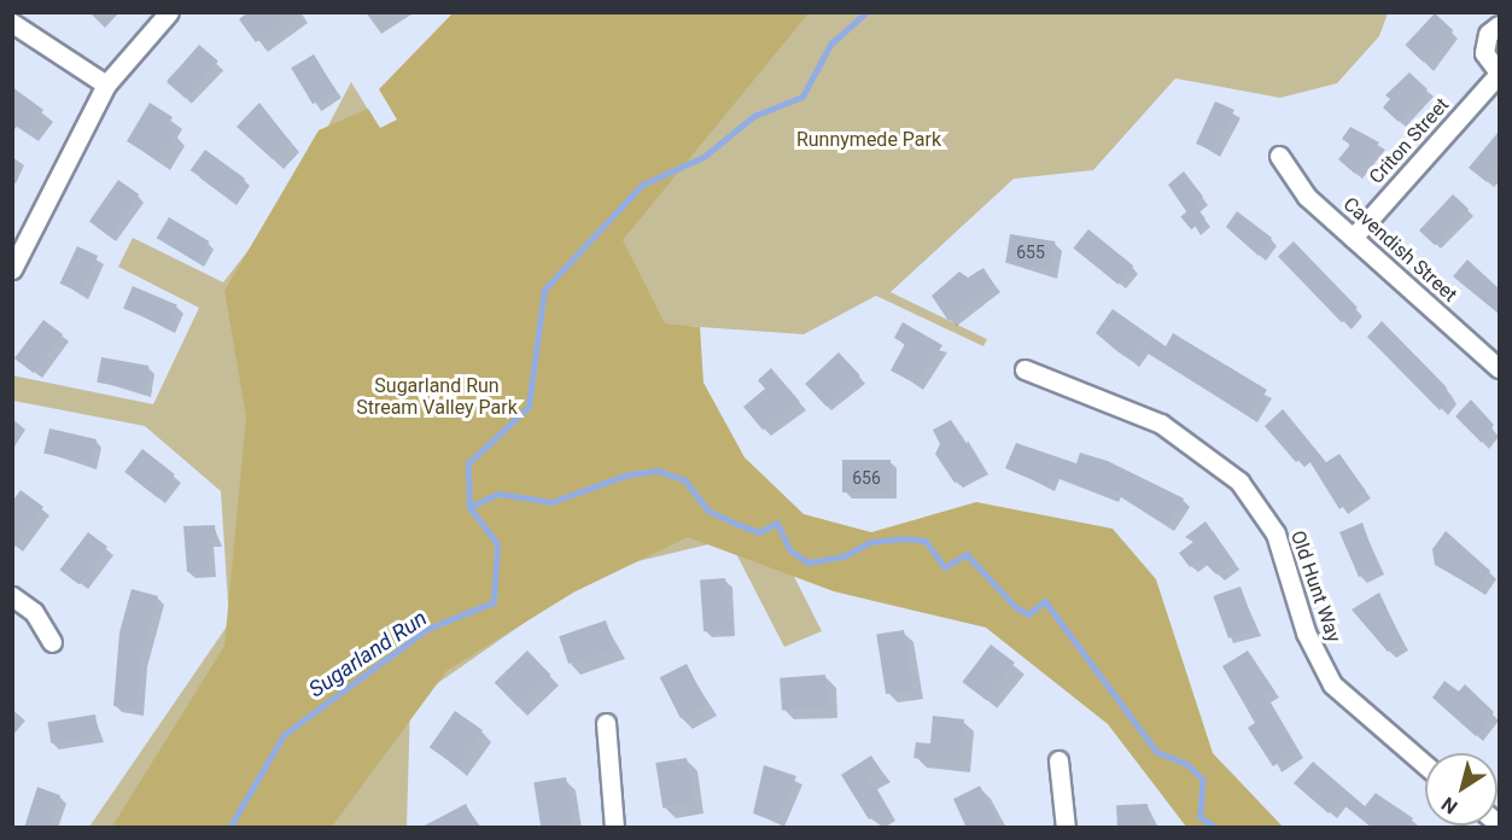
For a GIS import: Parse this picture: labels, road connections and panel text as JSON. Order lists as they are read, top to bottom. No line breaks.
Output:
{"streets":{"street":["Criton Street","Cavendish Street","Old Hunt Way"]},"crossings":[["Criton Street","Cavendish Street"]],"water":["Sugarland Run"],"parks":["Runnymede Park","Sugarland Run Stream Valley Park"],"house_numbers":["655","656"],"north":"bottom left"}
